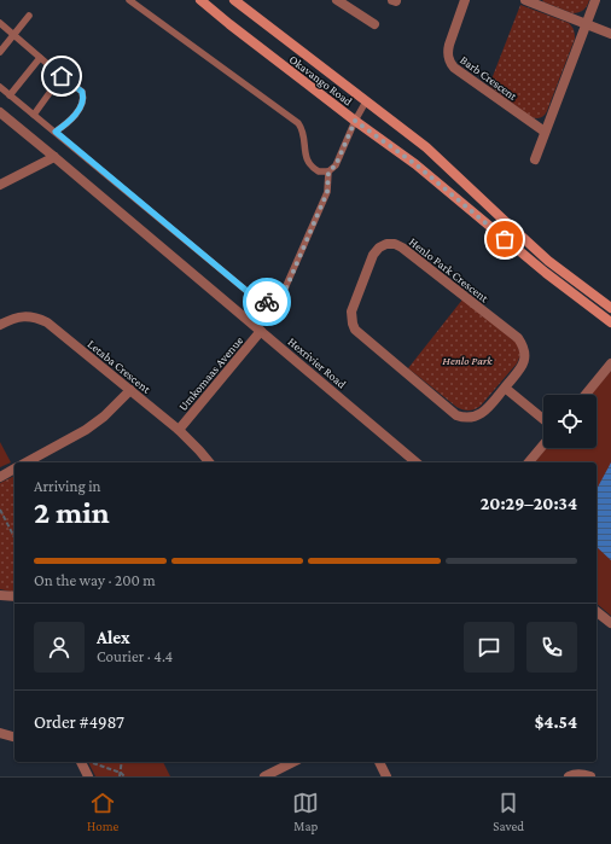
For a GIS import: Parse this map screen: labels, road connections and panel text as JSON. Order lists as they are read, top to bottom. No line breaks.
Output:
{"streets":{"main road":["Okavango Road"],"street":["Barb Crescent","Henlo Park Crescent","Hexrivier Road","Letaba Crescent","Umkomaas Avenue"]},"crossings":[["Hexrivier Road","Umkomaas Avenue"],["Letaba Crescent","Umkomaas Avenue"]],"parks":["Henlo Park"],"page":{"heading":["2 min","Arriving in","20:29–20:34"],"panel":["Alex","Courier · 4.4","Order #4987","$4.54"],"bar":"On the way · 200 m","tabs":["Home","Map","Saved"]}}
